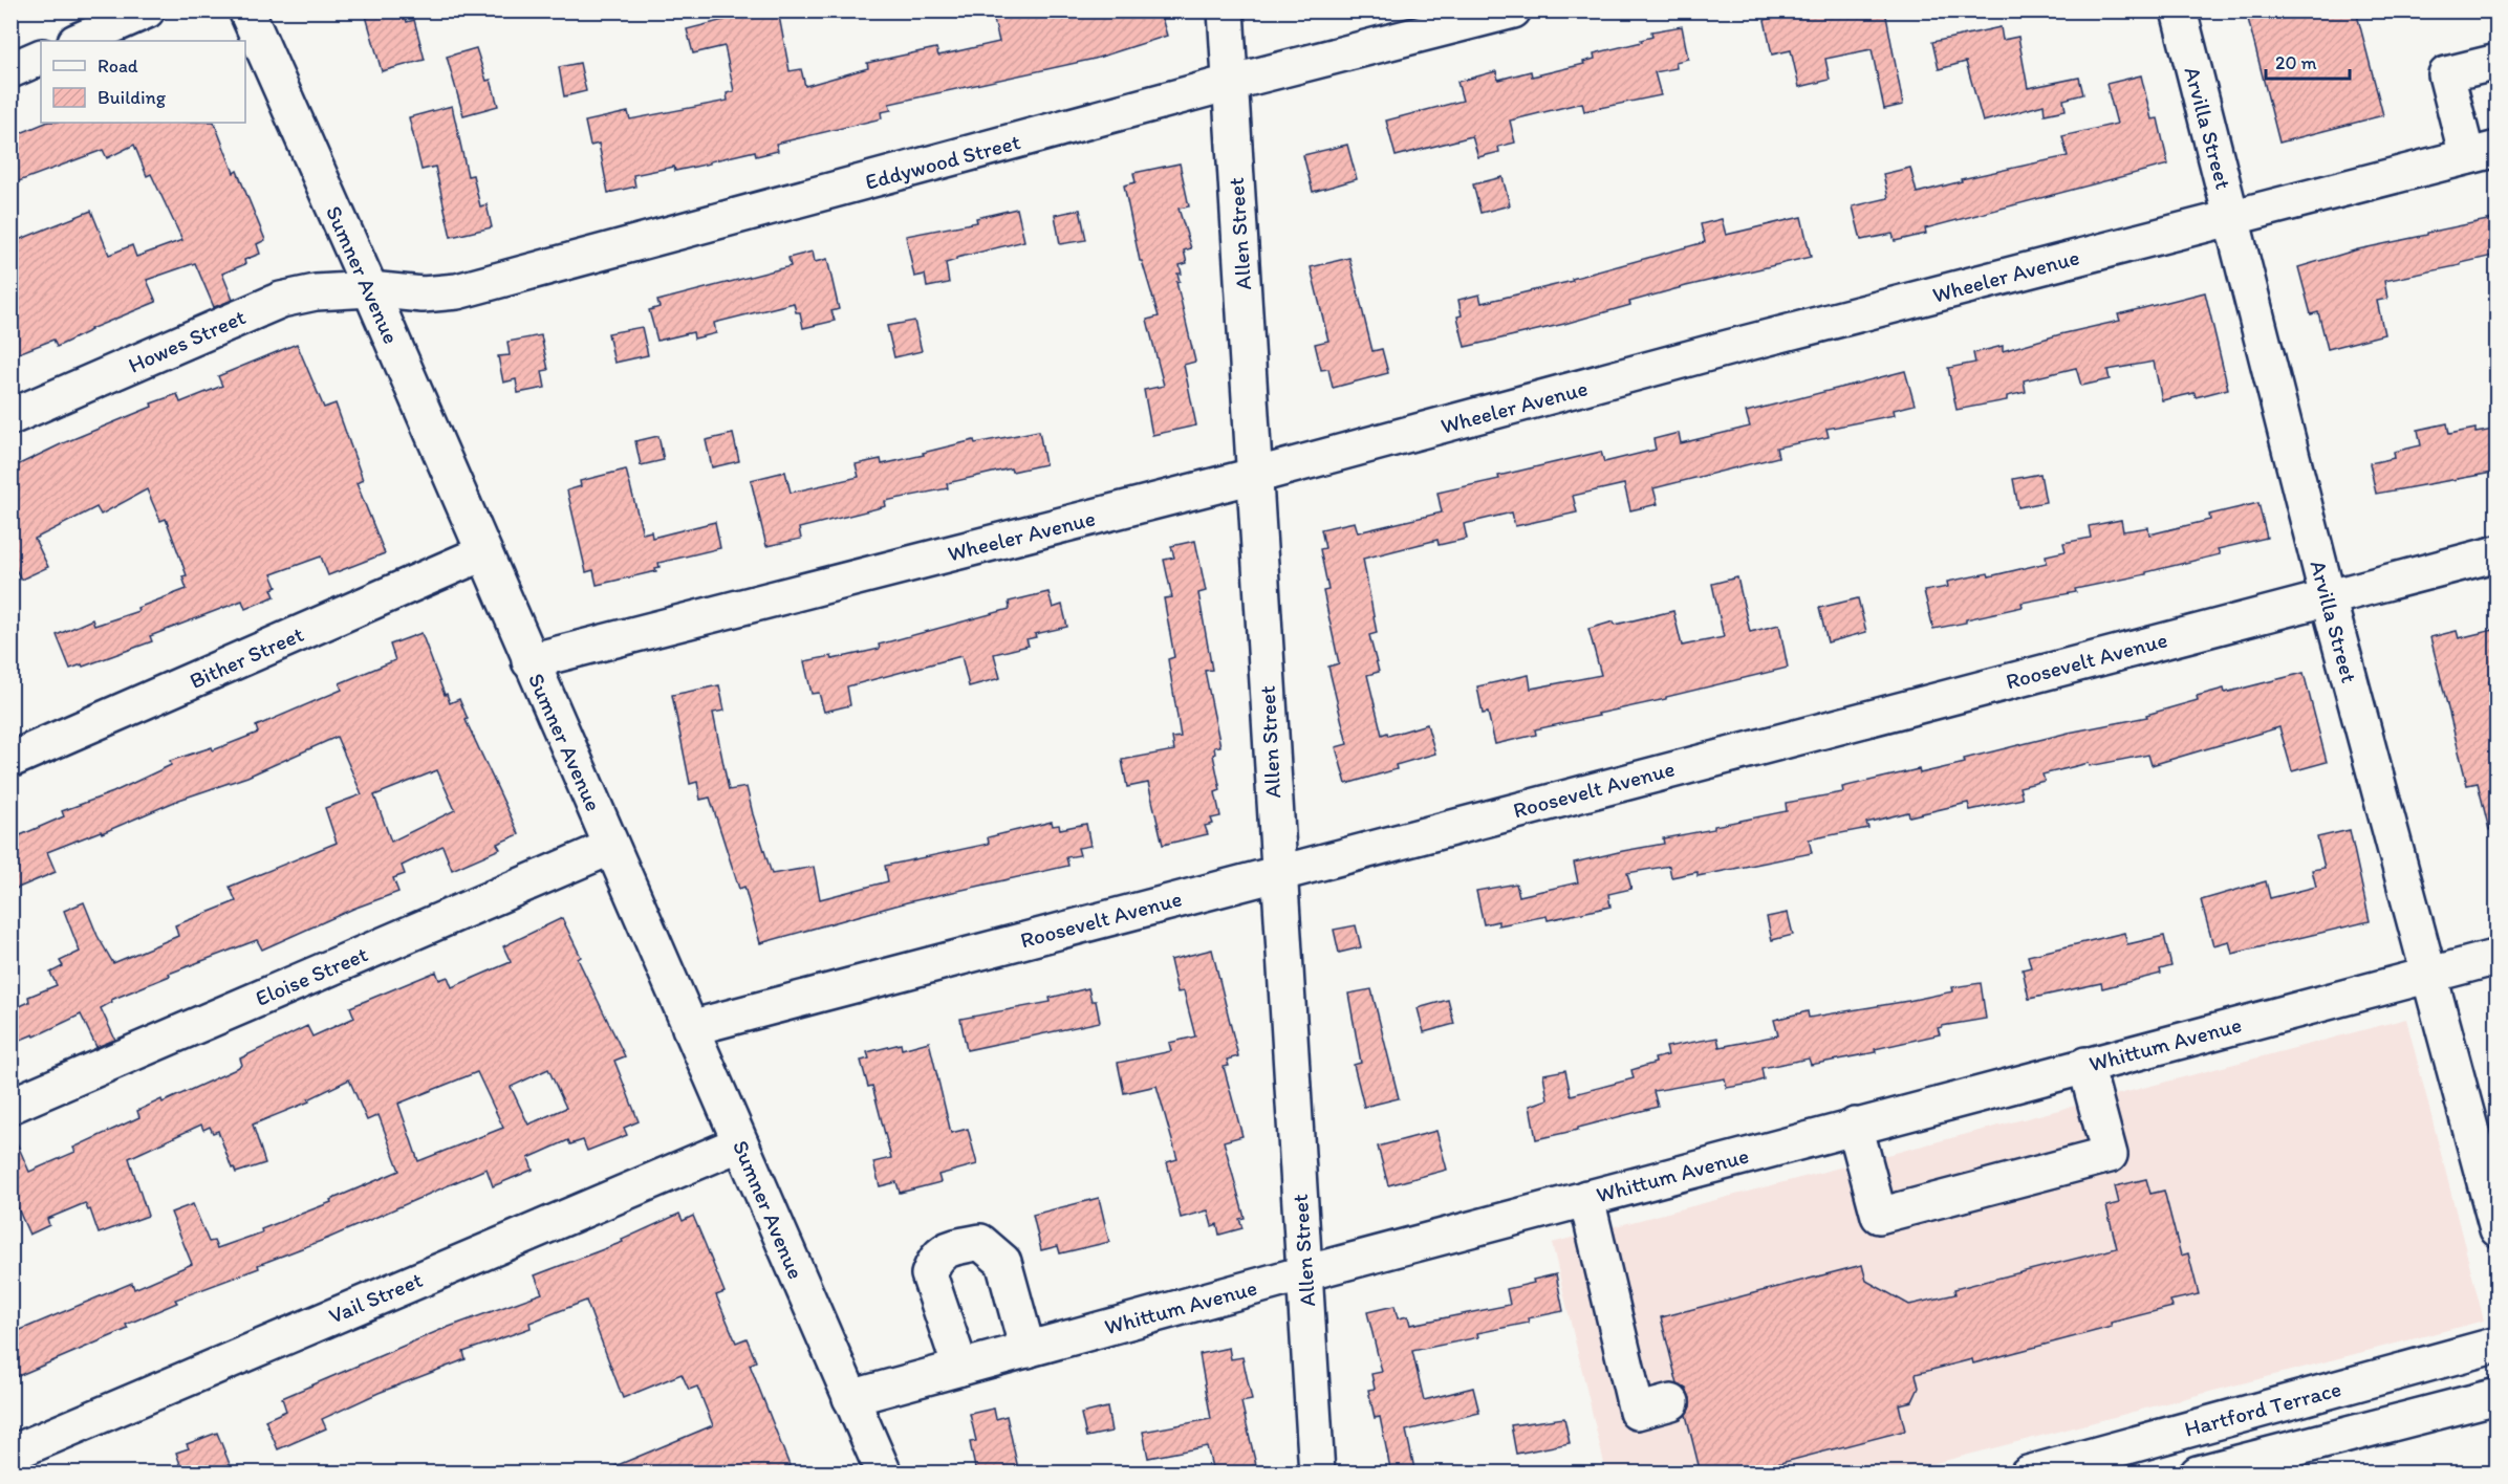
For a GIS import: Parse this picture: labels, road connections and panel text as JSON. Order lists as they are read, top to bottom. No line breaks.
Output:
{"streets":{"street":["Arvilla Street","Eddywood Street","Allen Street","Sumner Avenue","Wheeler Avenue","Howes Street","Bither Street","Roosevelt Avenue","Eloise Street","Whittum Avenue","Vail Street","Hartford Terrace"]},"crossings":[["Arvilla Street","Wheeler Avenue"],["Arvilla Street","Roosevelt Avenue"],["Arvilla Street","Whittum Avenue"],["Eddywood Street","Allen Street"],["Eddywood Street","Sumner Avenue"],["Eddywood Street","Howes Street"],["Allen Street","Wheeler Avenue"],["Allen Street","Roosevelt Avenue"],["Allen Street","Whittum Avenue"],["Sumner Avenue","Wheeler Avenue"],["Sumner Avenue","Howes Street"],["Sumner Avenue","Bither Street"],["Sumner Avenue","Roosevelt Avenue"],["Sumner Avenue","Eloise Street"],["Sumner Avenue","Whittum Avenue"],["Sumner Avenue","Vail Street"]],"legend":["Road","Building"],"scale_bar":"20 m"}
